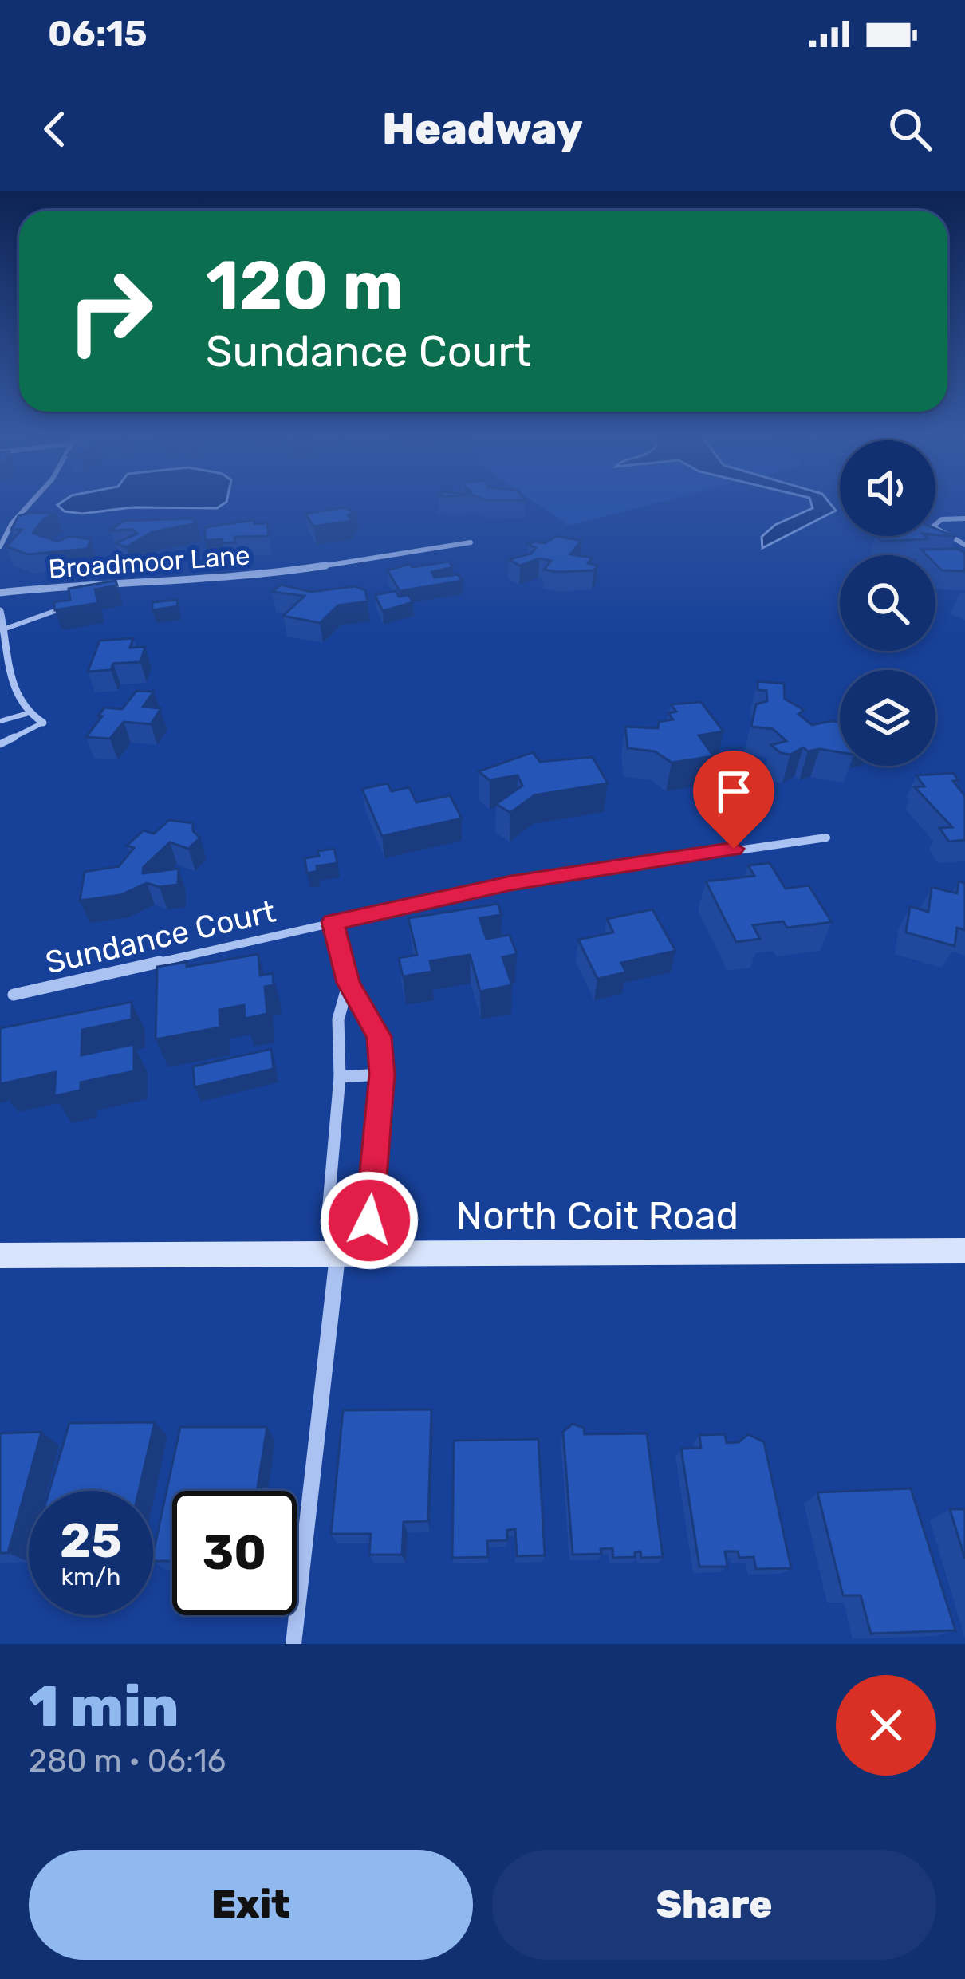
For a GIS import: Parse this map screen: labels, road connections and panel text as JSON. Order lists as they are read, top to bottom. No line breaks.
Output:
{"streets":{"main road":["North Coit Road"],"street":["Broadmoor Lane","Sundance Court"]},"page":{"status":"06:15","header":"Headway","turn":["120 m","Sundance Court"],"speed":"25 km/h","limit":"30","heading":["1 min","280 m · 06:16"],"buttons":["Exit","Share"]}}
